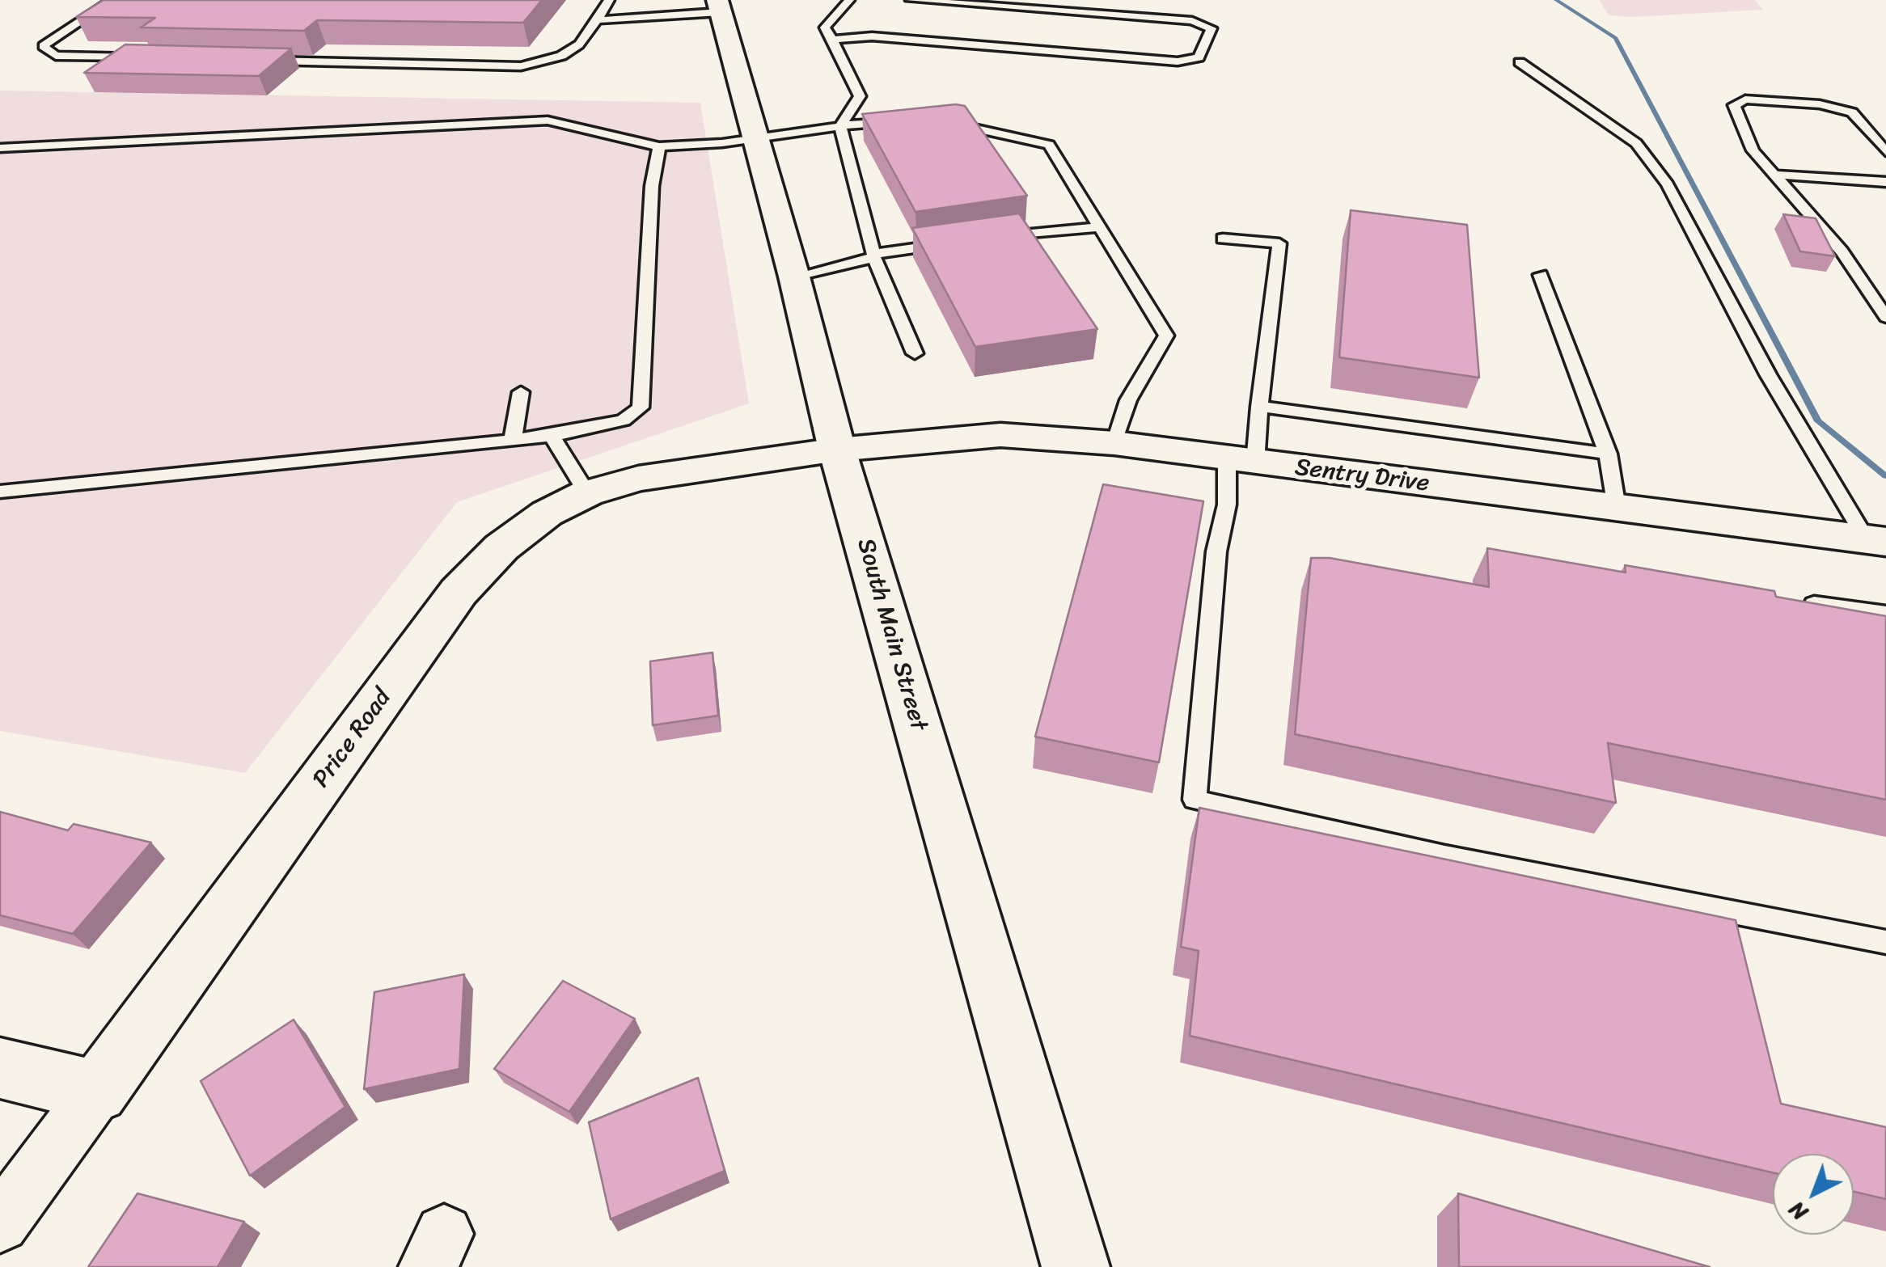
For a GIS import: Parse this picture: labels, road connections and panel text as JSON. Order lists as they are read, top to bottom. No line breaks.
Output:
{"streets":{"main road":["Sentry Drive","South Main Street","Price Road"]},"crossings":[["Sentry Drive","South Main Street"],["Sentry Drive","Price Road"],["South Main Street","Price Road"]],"north":"bottom left"}
